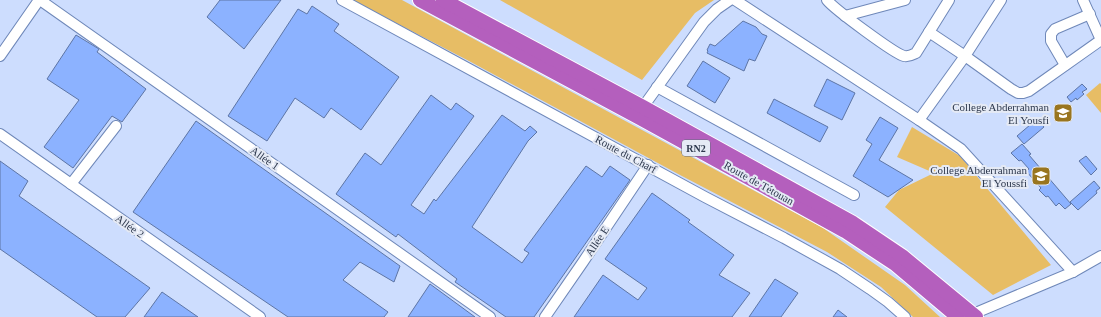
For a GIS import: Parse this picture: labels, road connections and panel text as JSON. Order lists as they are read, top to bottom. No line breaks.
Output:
{"streets":{"highway":["RN2","Route de Tétouan"],"street":["Route du Charf","Allée 1","Allée 2","Allée E"]},"crossings":[["Route du Charf","Allée E"]],"places":{"school or university":["College Abderrahman El Yousfi","College Abderrahman El Youssfi"]}}
